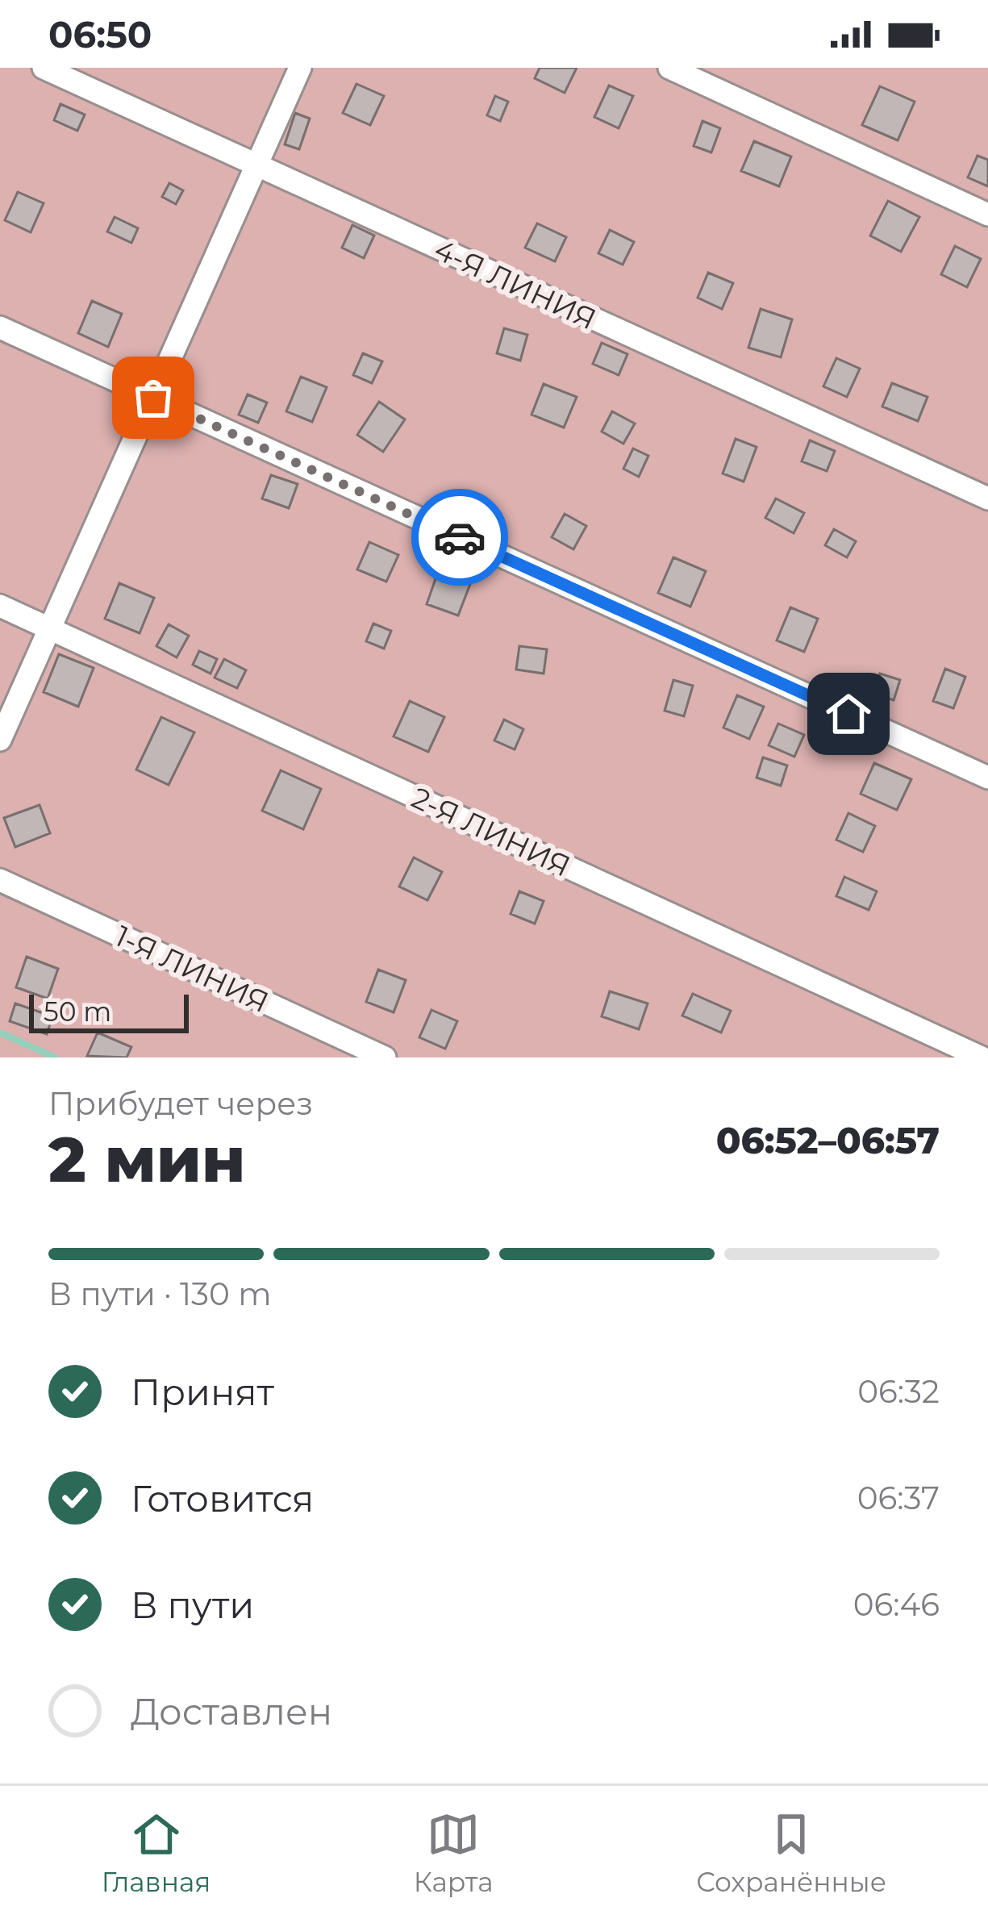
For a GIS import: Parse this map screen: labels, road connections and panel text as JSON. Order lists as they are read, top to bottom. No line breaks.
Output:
{"streets":{"street":["4-Я ЛИНИЯ","2-Я ЛИНИЯ","1-Я ЛИНИЯ"]},"scale_bar":"50 m","page":{"status":"06:50","scale":"50 m","heading":["2 мин","Прибудет через","06:52–06:57"],"bar":"В пути · 130 m","list":[["Принят","06:32"],["Готовится","06:37"],["В пути","06:46"],"Доставлен"],"tabs":["Главная","Карта","Сохранённые"]}}
